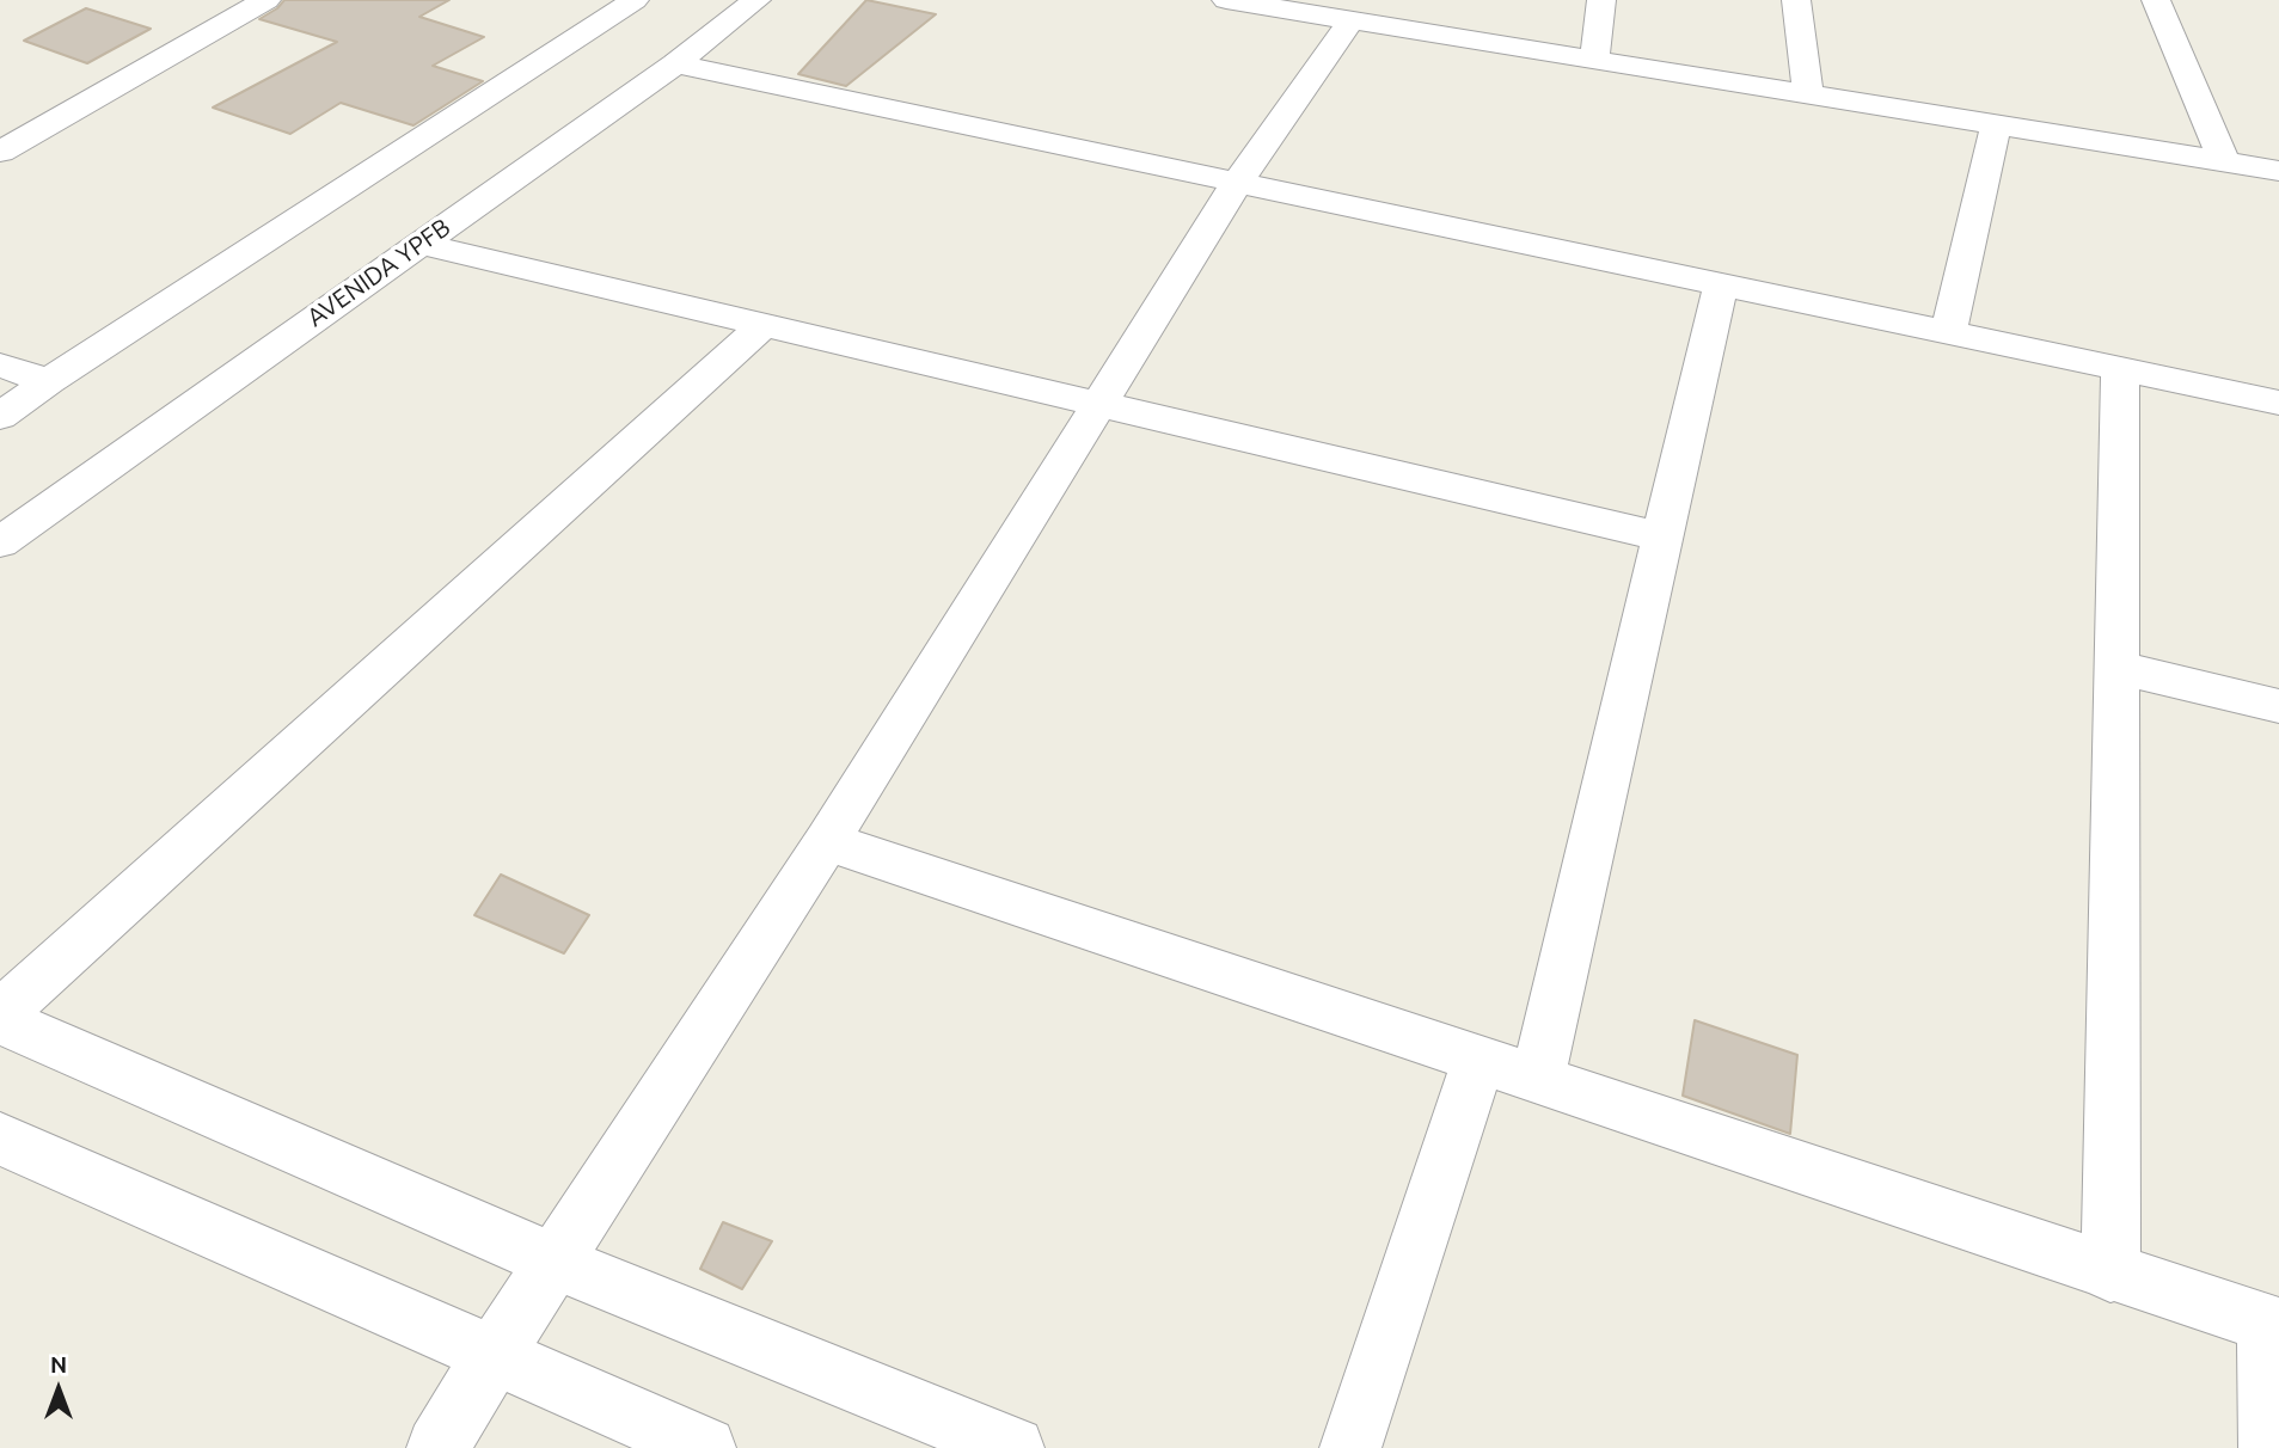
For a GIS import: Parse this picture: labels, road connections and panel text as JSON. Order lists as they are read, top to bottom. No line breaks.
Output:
{"streets":{"street":["AVENIDA YPFB"]},"north":"top"}
